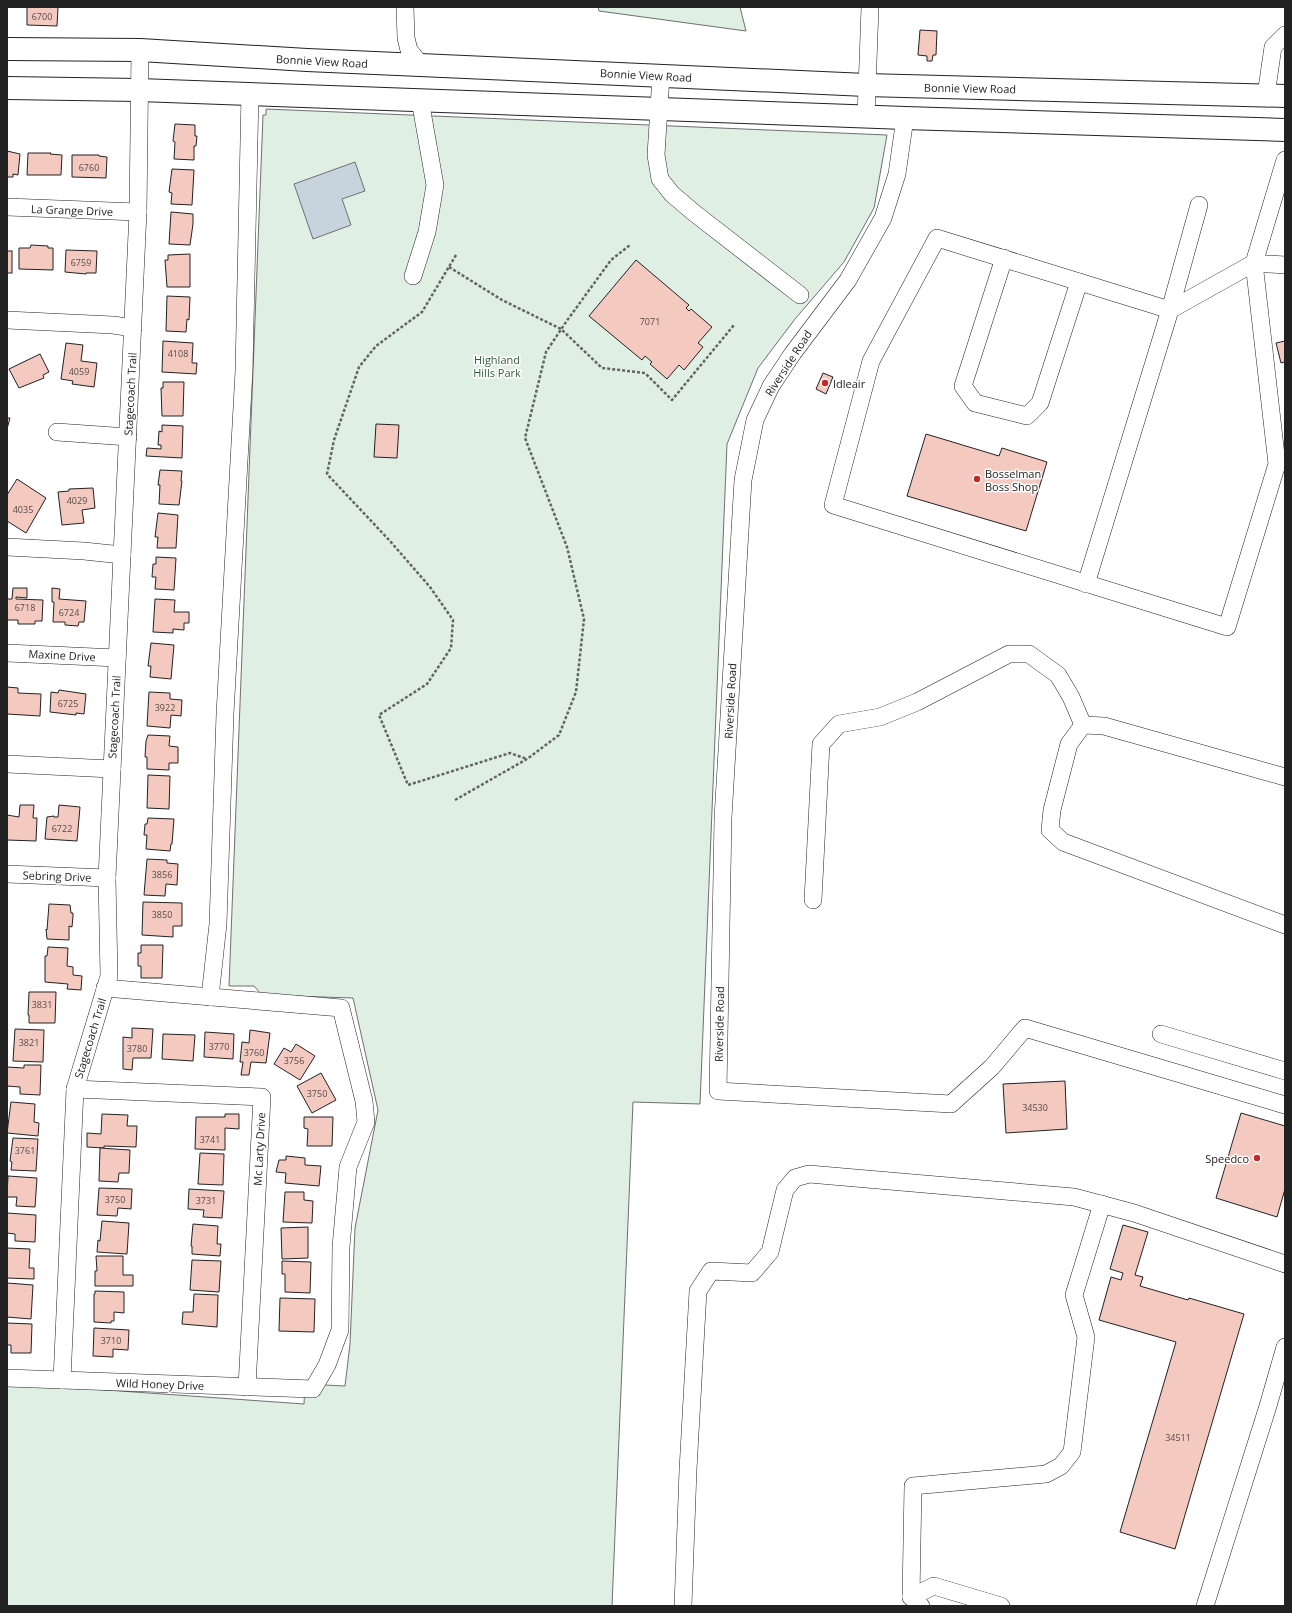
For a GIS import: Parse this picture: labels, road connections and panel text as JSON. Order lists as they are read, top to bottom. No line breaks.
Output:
{"streets":{"main road":["Bonnie View Road"],"street":["La Grange Drive","Riverside Road","Stagecoach Trail","Maxine Drive","Sebring Drive","Mc Larty Drive","Wild Honey Drive"]},"crossings":[["Bonnie View Road","Stagecoach Trail"],["La Grange Drive","Stagecoach Trail"],["Stagecoach Trail","Maxine Drive"],["Stagecoach Trail","Sebring Drive"],["Stagecoach Trail","Mc Larty Drive"],["Stagecoach Trail","Wild Honey Drive"],["Mc Larty Drive","Wild Honey Drive"]],"parks":["Highland Hills Park"],"places":["Idleair","Bosselman Boss Shop","Speedco"],"house_numbers":["6700","6760","6759","7071","4108","4059","4029","4035","6718","6724","6725","3922","6722","3856","3850","3831","3821","3770","3780","3760","3756","3750","34530","3741","3761","3750","3731","3710","34511"]}
